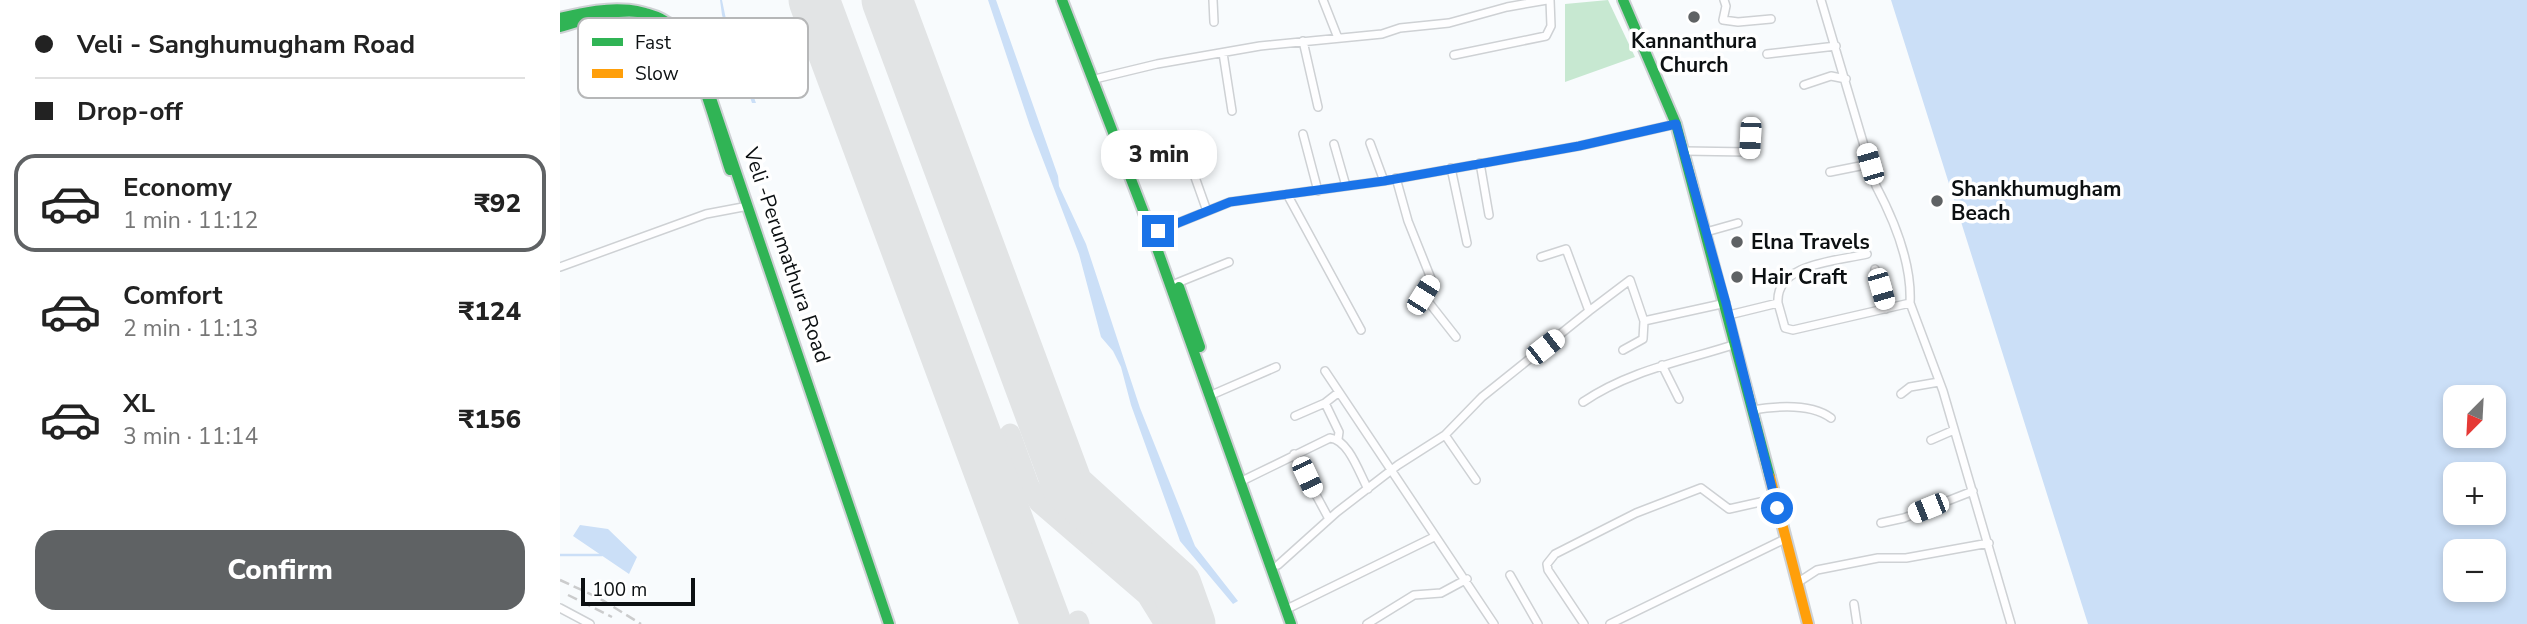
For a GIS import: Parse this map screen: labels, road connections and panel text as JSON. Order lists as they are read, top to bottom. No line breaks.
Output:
{"streets":{"main road":["Veli -Perumathura Road"]},"places":["Kannanthura Church","Shankhumugham Beach","Elna Travels","Hair Craft"],"legend":["Fast","Slow"],"scale_bar":"100 m","north":"bottom left","page":{"banner":["Veli - Sanghumugham Road","Drop-off"],"bubble":"3 min","list":[{"name":"Economy","note":"1 min · 11:12","value":"₹92"},{"name":"Comfort","note":"2 min · 11:13","value":"₹124"},{"name":"XL","note":"3 min · 11:14","value":"₹156"}],"map_buttons":["+","−"],"buttons":"Confirm","scale":"100 m"}}
